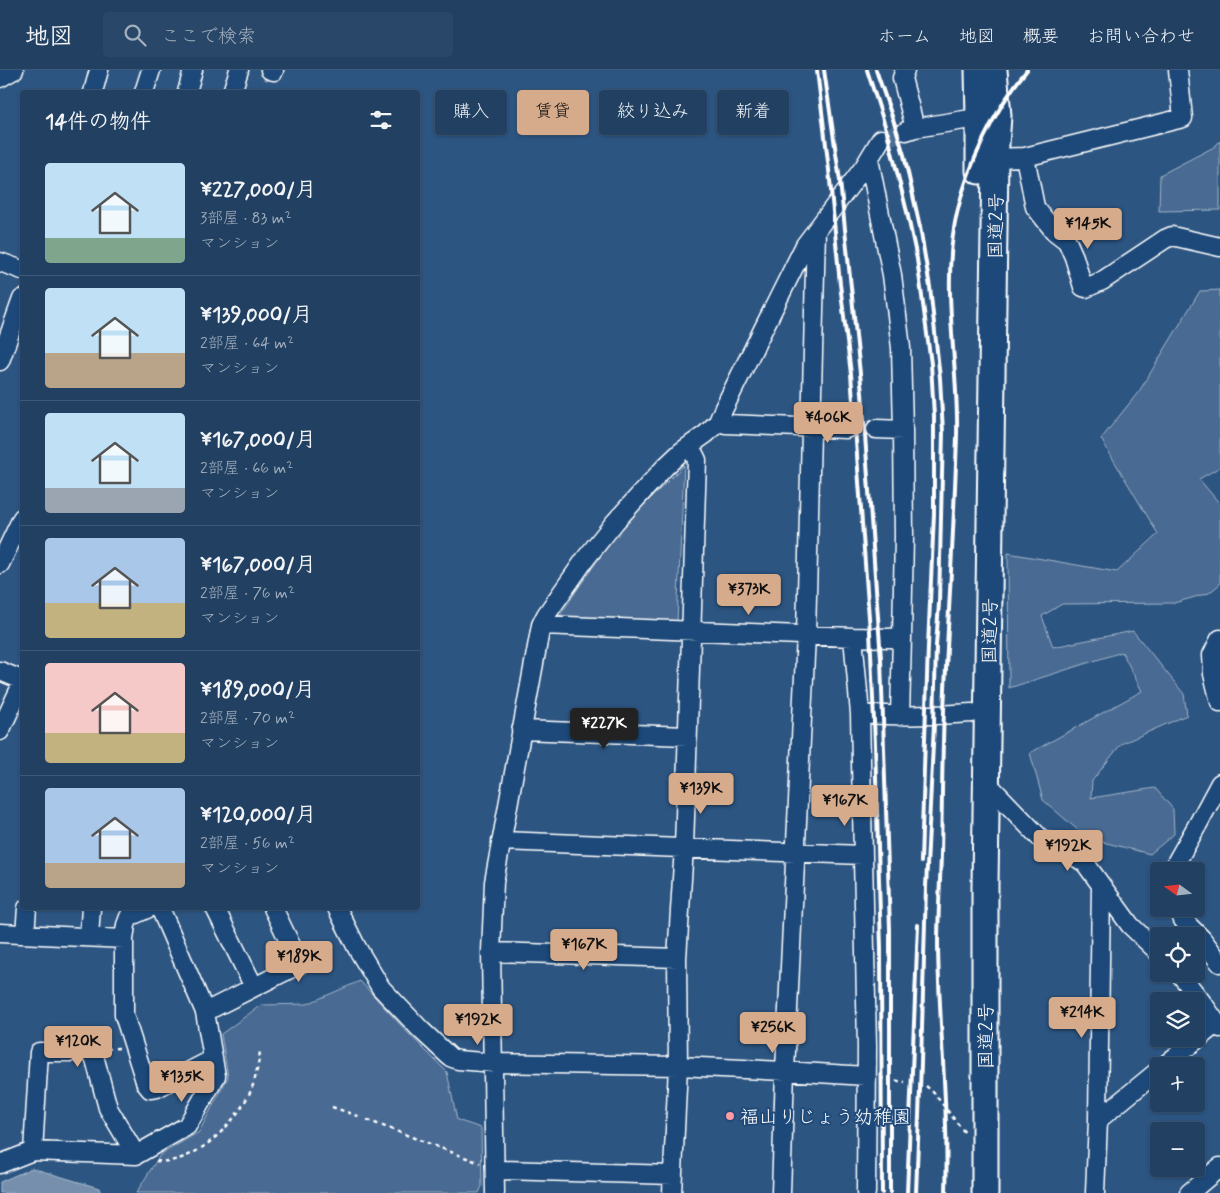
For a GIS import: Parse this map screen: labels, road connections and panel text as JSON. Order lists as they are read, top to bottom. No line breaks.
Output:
{"streets":{"highway":["国道2号"]},"places":["福山りじょう幼稚園"],"north":"left","page":{"header":"地図","search":"ここで検索","nav":["ホーム","地図","概要","お問い合わせ"],"chip":["購入","賃貸","絞り込み","新着"],"heading":"14件の物件","list":[{"name":"¥227,000/月","note":"3部屋 · 83 m² · マンション"},{"name":"¥139,000/月","note":"2部屋 · 64 m² · マンション"},{"name":"¥167,000/月","note":"2部屋 · 66 m² · マンション"},{"name":"¥167,000/月","note":"2部屋 · 76 m² · マンション"},{"name":"¥189,000/月","note":"2部屋 · 70 m² · マンション"},{"name":"¥120,000/月","note":"2部屋 · 56 m² · マンション"}],"price":["¥145K","¥406K","¥373K","¥227K","¥139K","¥167K","¥192K","¥167K","¥189K","¥214K","¥192K","¥256K","¥120K","¥135K"],"map_buttons":["+","−"]}}
